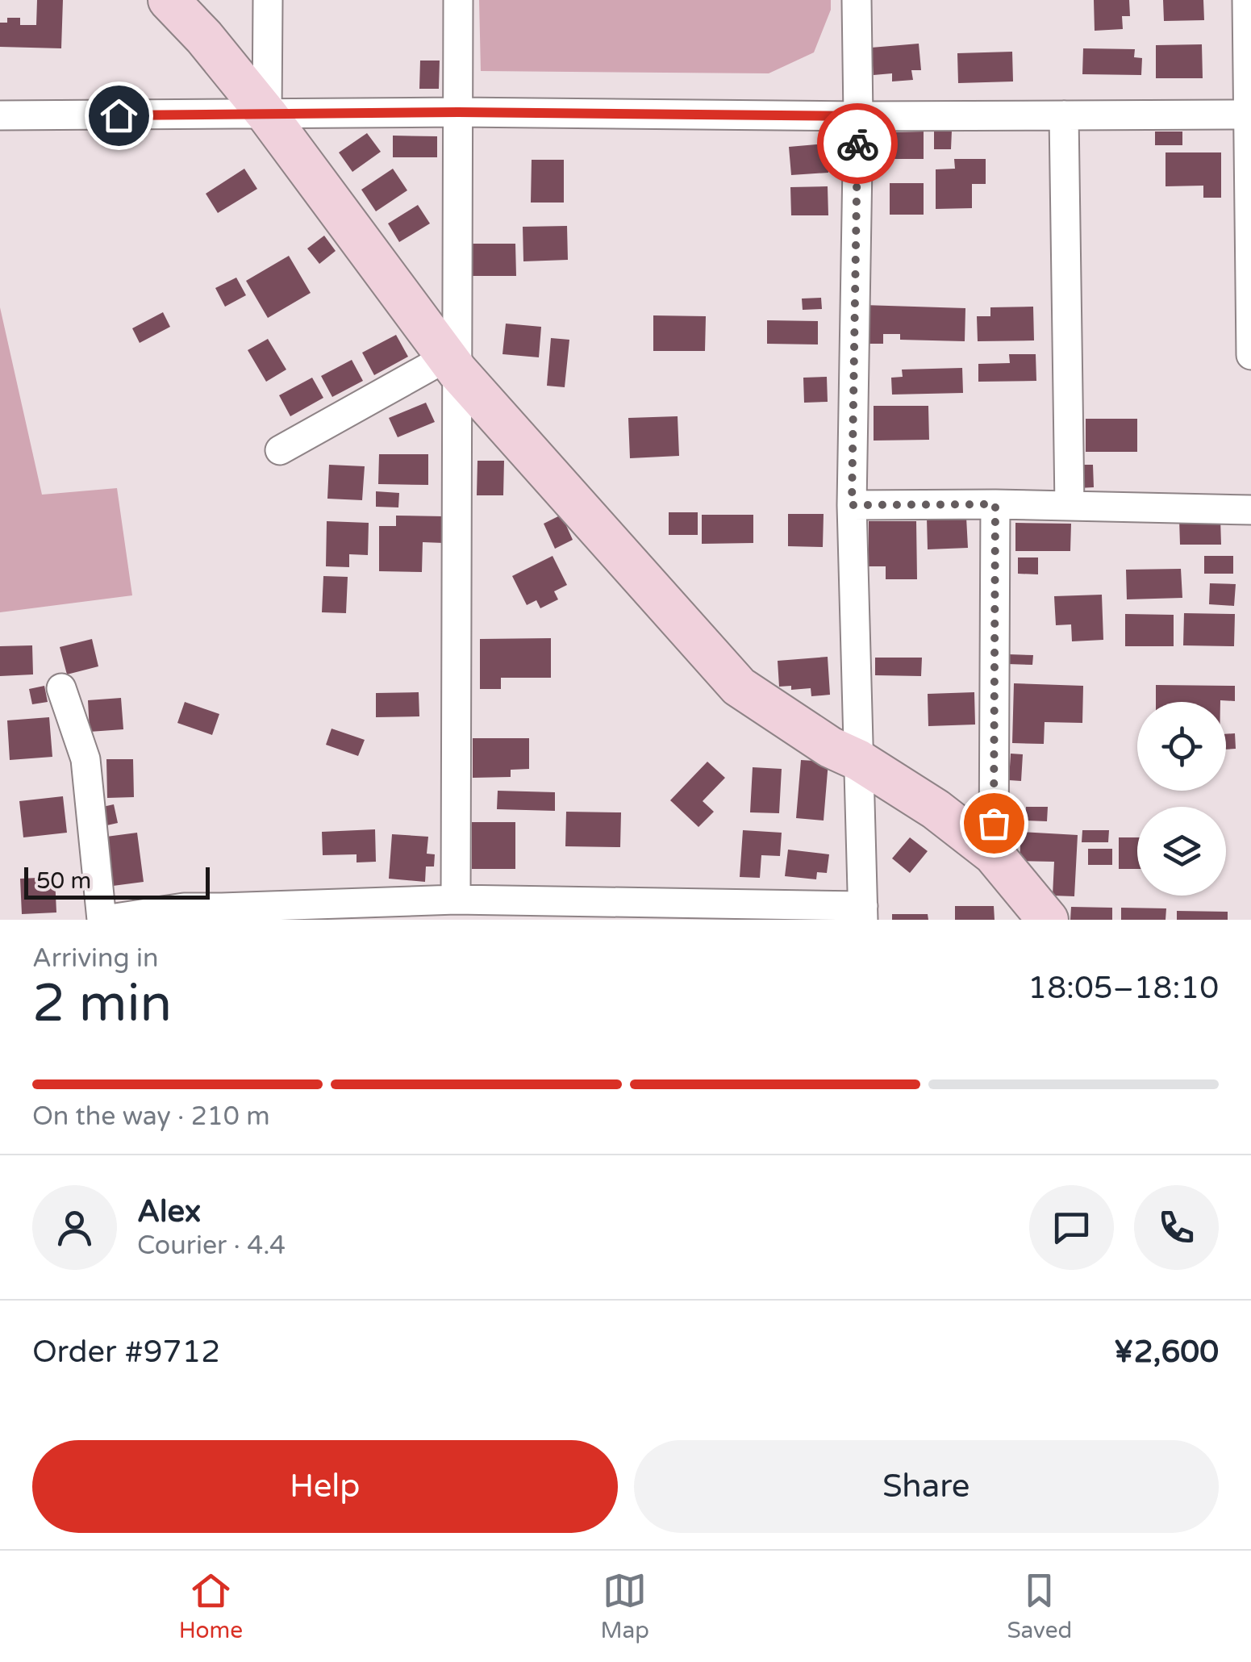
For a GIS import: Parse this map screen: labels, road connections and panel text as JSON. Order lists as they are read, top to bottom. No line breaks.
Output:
{"scale_bar":"50 m","page":{"scale":"50 m","heading":["2 min","Arriving in","18:05–18:10"],"panel":["Alex","Courier · 4.4","Order #9712","¥2,600"],"bar":"On the way · 210 m","buttons":["Help","Share"],"tabs":["Home","Map","Saved"]}}
